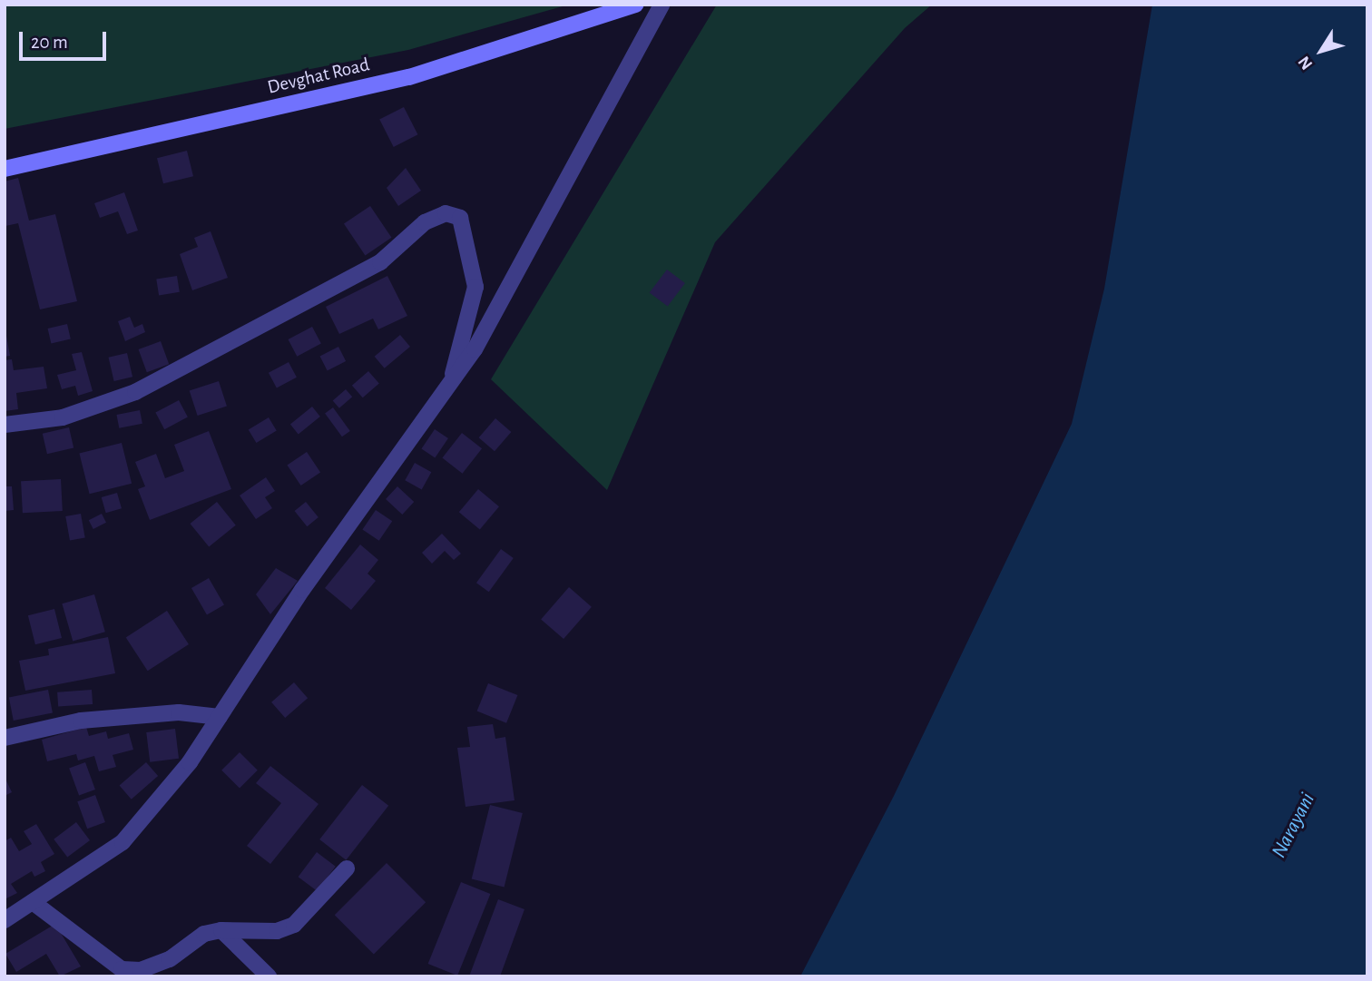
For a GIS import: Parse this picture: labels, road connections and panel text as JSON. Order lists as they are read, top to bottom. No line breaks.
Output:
{"streets":{"street":["Devghat Road"]},"water":["Narayani"],"scale_bar":"20 m","north":"bottom left"}
